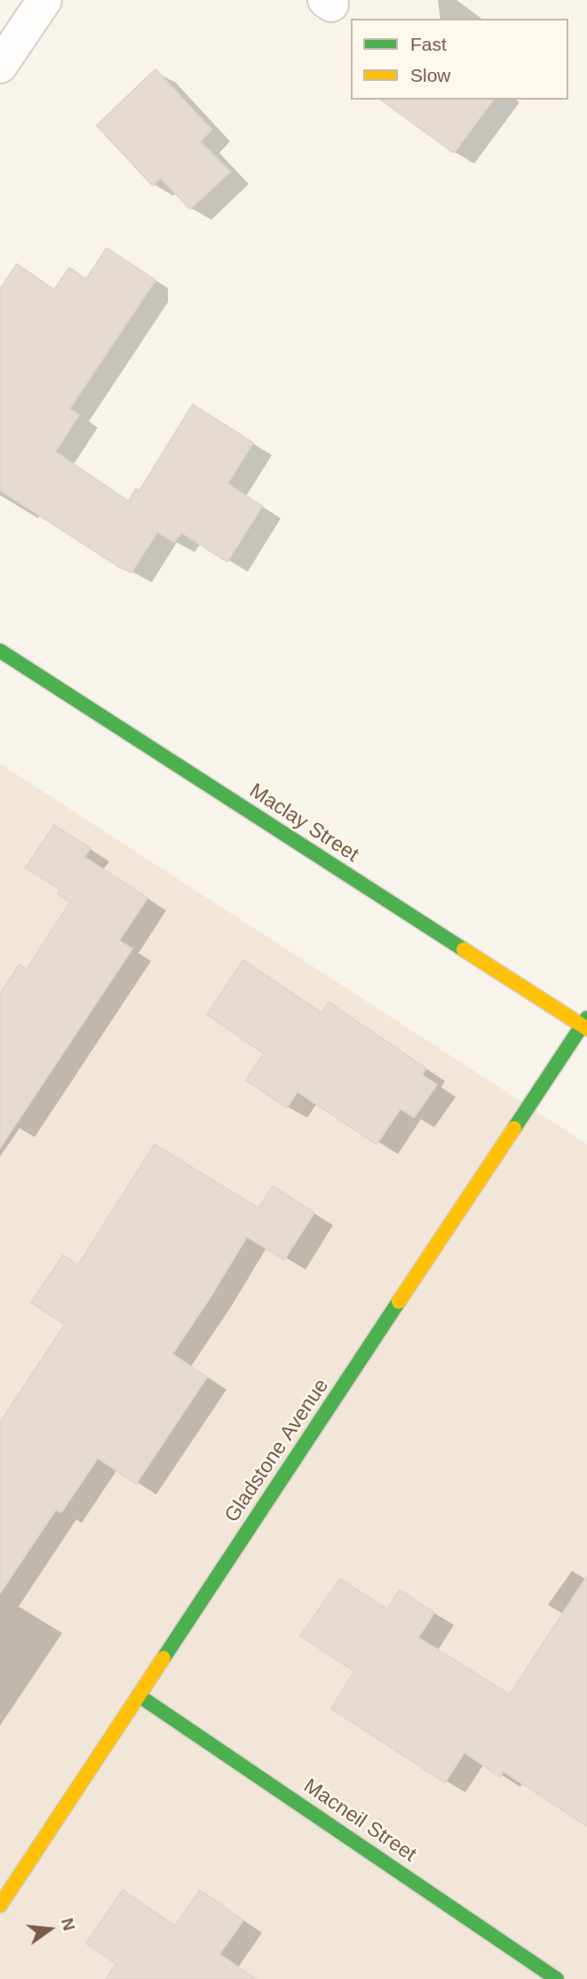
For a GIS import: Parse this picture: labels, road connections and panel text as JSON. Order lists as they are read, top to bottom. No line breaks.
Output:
{"streets":{"street":["Maclay Street","Gladstone Avenue","Macneil Street"]},"crossings":[["Maclay Street","Gladstone Avenue"],["Gladstone Avenue","Macneil Street"]],"legend":["Fast","Slow"],"north":"right"}
